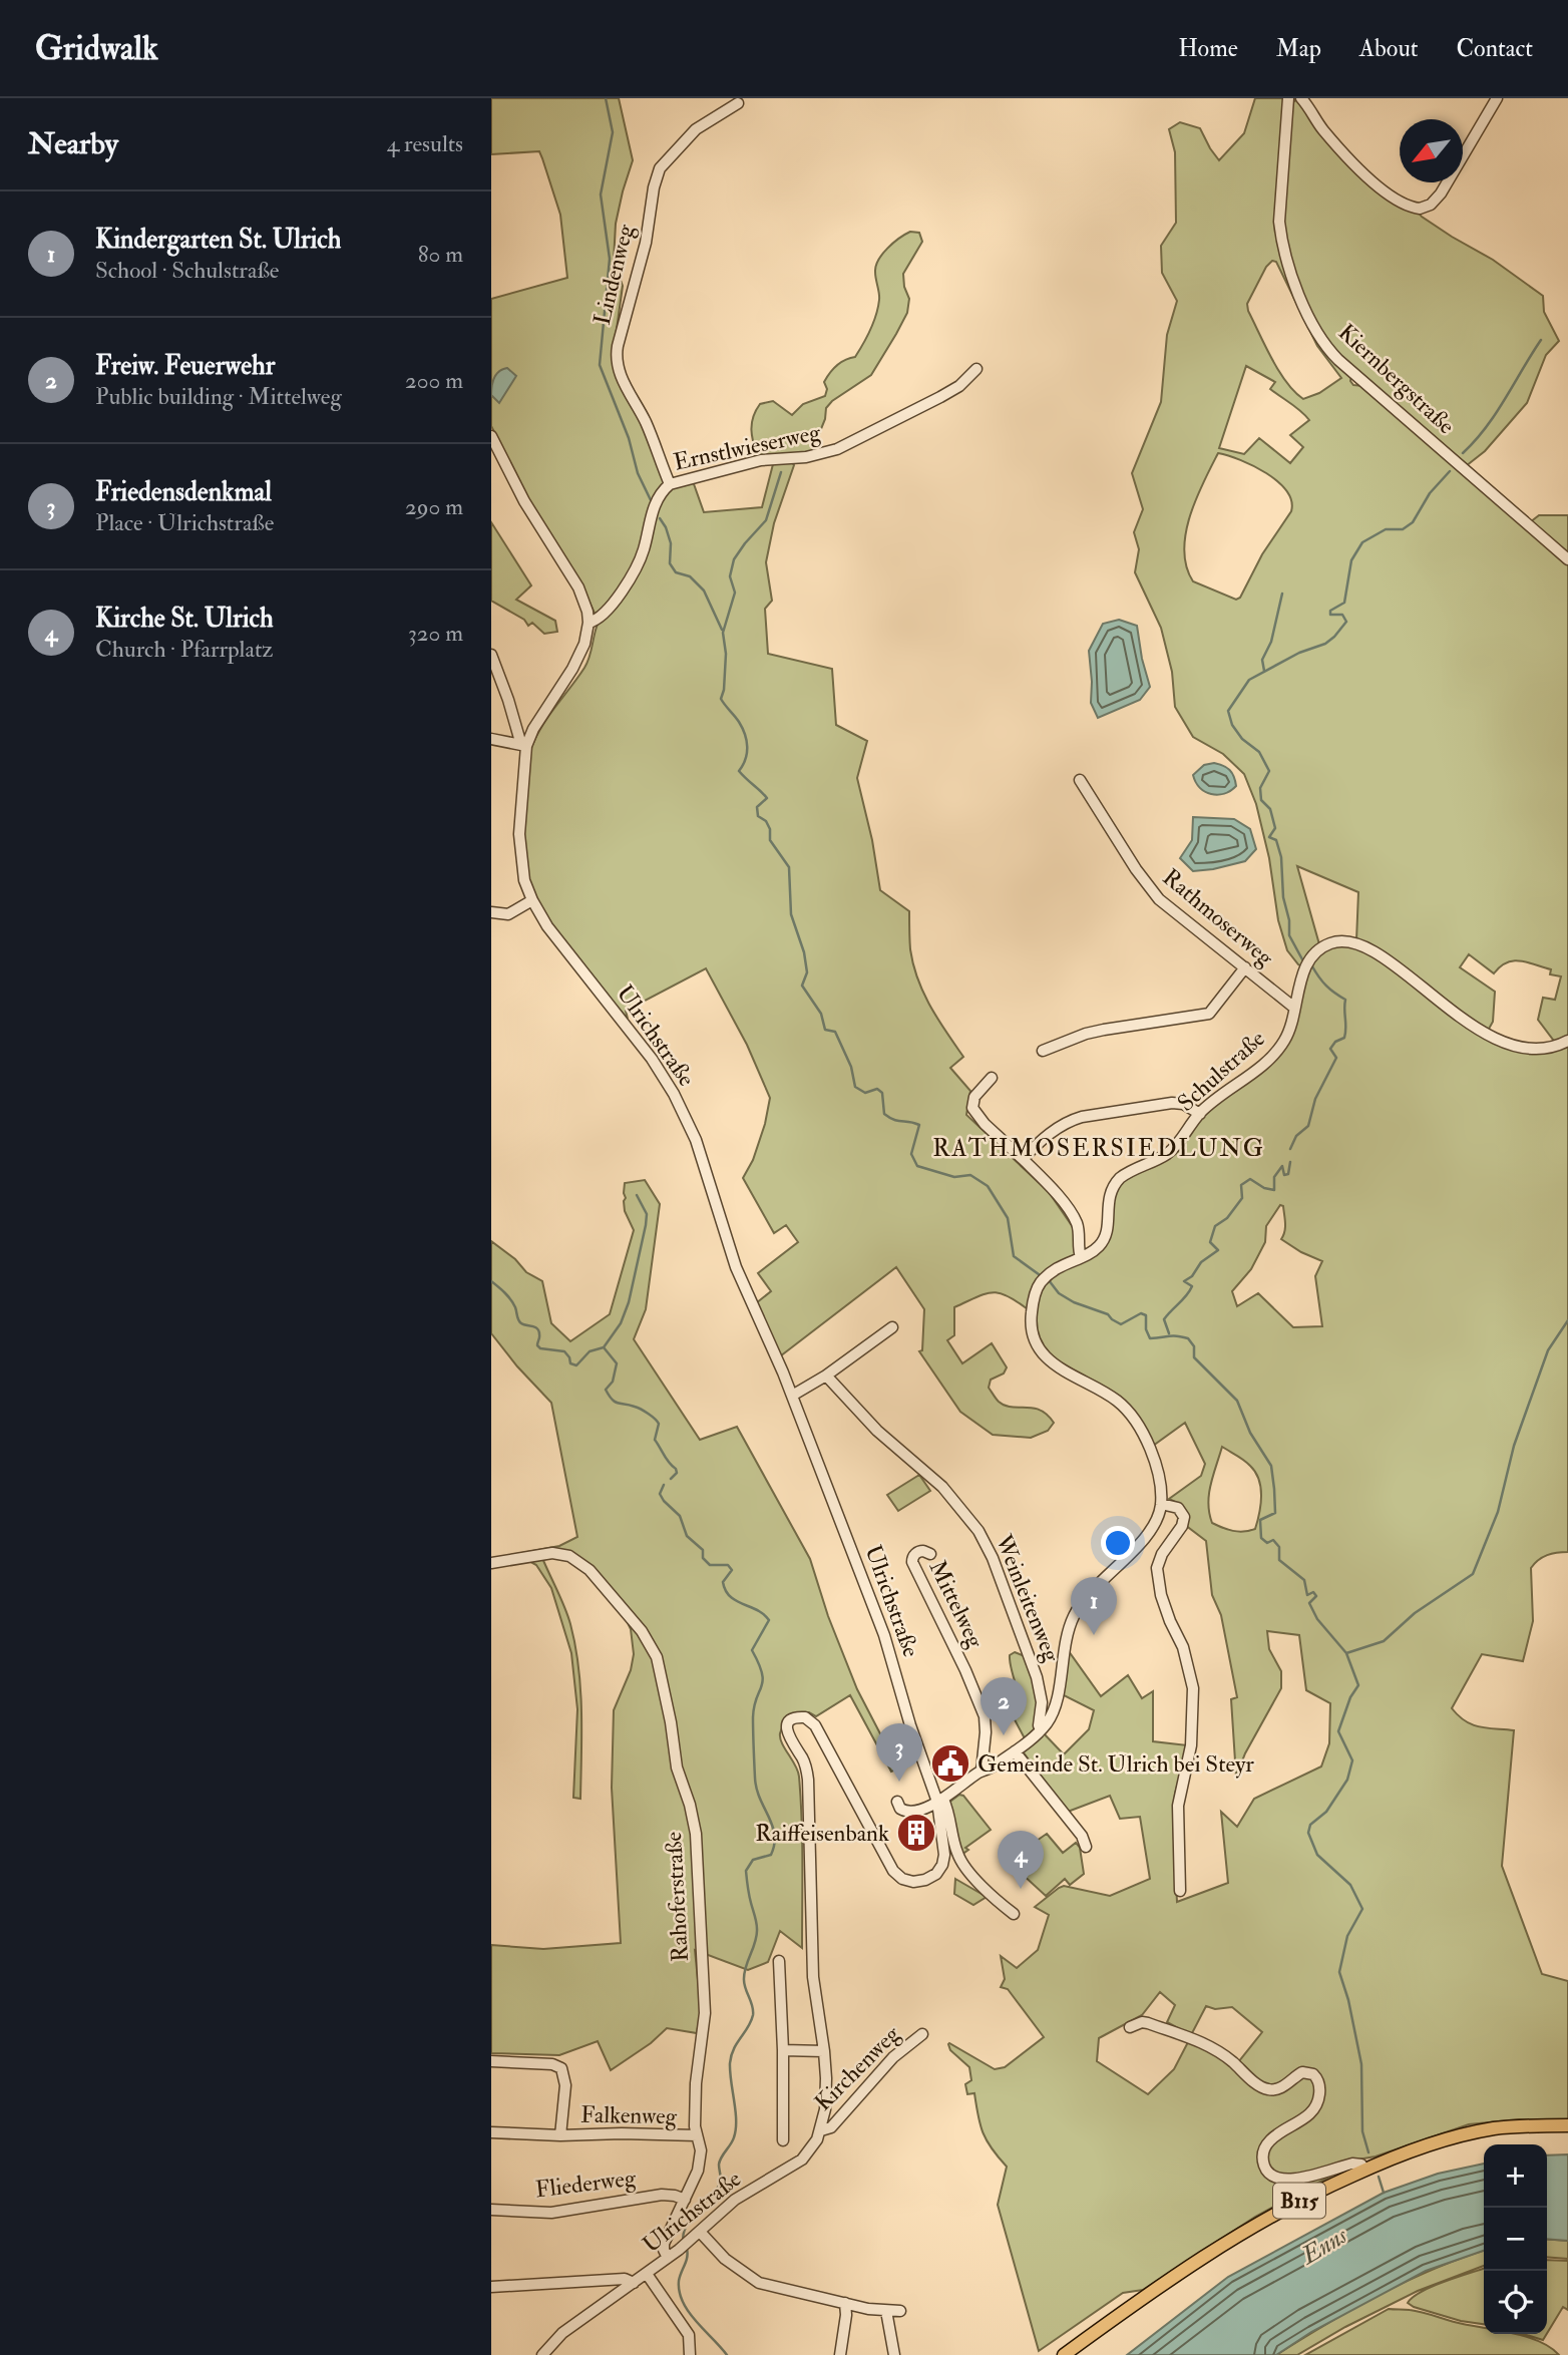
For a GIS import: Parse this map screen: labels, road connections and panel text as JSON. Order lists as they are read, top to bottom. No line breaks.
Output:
{"streets":{"main road":["B115"],"street":["Lindenweg","Kiernbergstraße","Ernstlwieserweg","Rathmoserweg","Ulrichstraße","Schulstraße","Weinleitenweg","Mittelweg","Rahoferstraße","Kirchenweg","Falkenweg","Fliederweg"]},"crossings":[["Lindenweg","Ernstlwieserweg"],["Ernstlwieserweg","Ulrichstraße"],["Rathmoserweg","Schulstraße"],["Ulrichstraße","Rahoferstraße"],["Ulrichstraße","Kirchenweg"],["Rahoferstraße","Falkenweg"],["Rahoferstraße","Fliederweg"]],"districts":["RATHMOSERSIEDLUNG"],"water":["Enns"],"places":{"public building":["Gemeinde St. Ulrich bei Steyr"],"building":["Raiffeisenbank"]},"north":"bottom left","page":{"header":"Gridwalk","nav":["Home","Map","About","Contact"],"heading":["Nearby","4 results"],"list":[{"mark":"1","name":"Kindergarten St. Ulrich","note":"School · Schulstraße","value":"80 m"},{"mark":"2","name":"Freiw. Feuerwehr","note":"Public building · Mittelweg","value":"200 m"},{"mark":"3","name":"Friedensdenkmal","note":"Place · Ulrichstraße","value":"290 m"},{"mark":"4","name":"Kirche St. Ulrich","note":"Church · Pfarrplatz","value":"320 m"}],"pins":["1","2","3","4"],"map_buttons":["+","−"]}}
